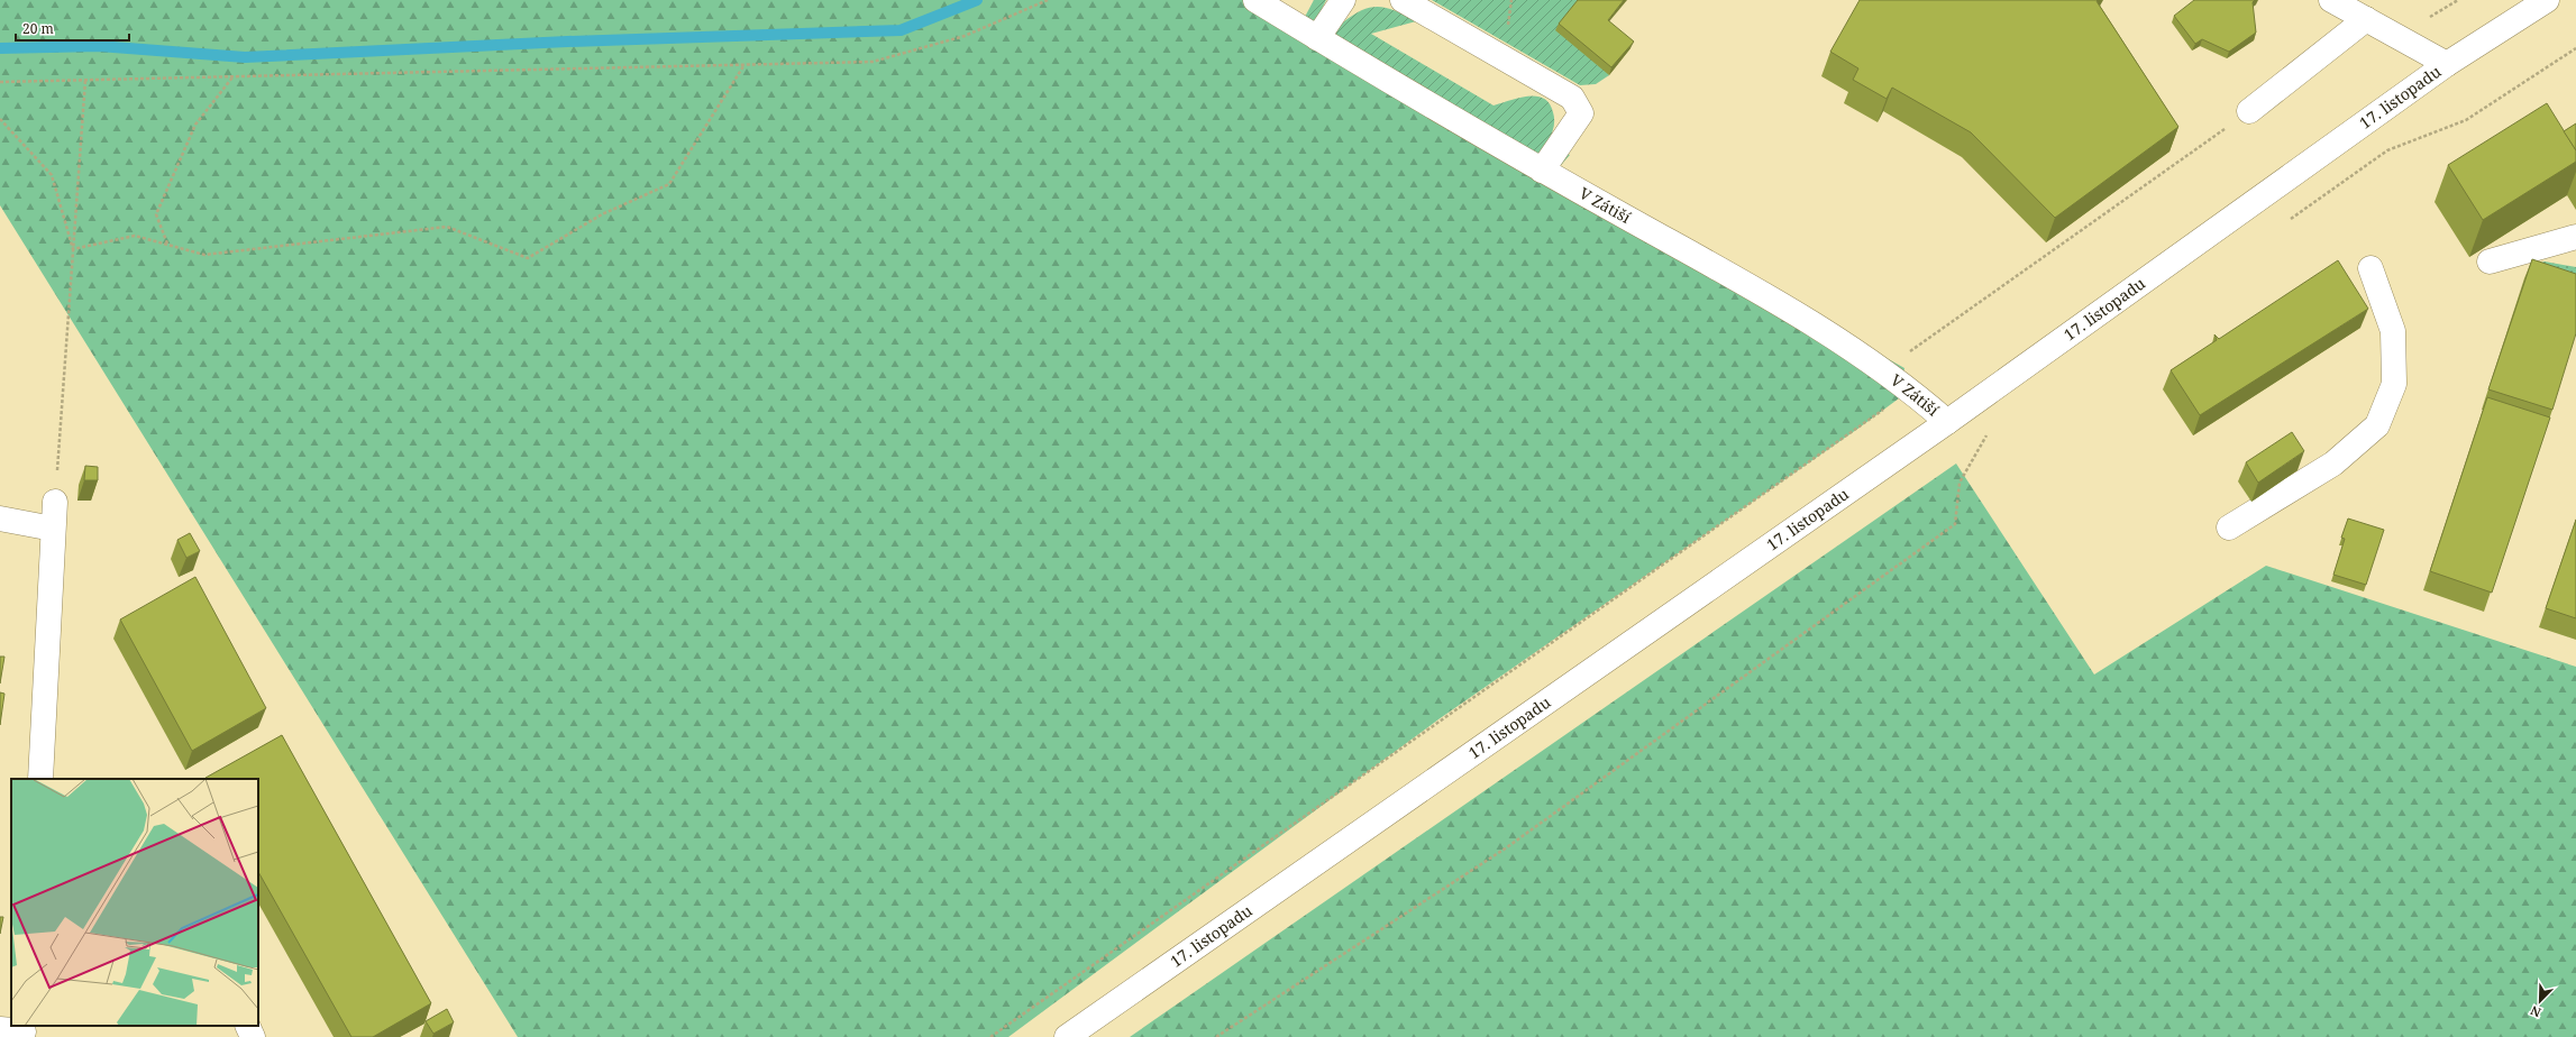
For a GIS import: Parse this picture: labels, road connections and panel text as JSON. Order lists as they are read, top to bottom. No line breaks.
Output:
{"streets":{"street":["17. listopadu","V Zátiší"]},"crossings":[["17. listopadu","V Zátiší"]],"scale_bar":"20 m","north":"bottom left"}
